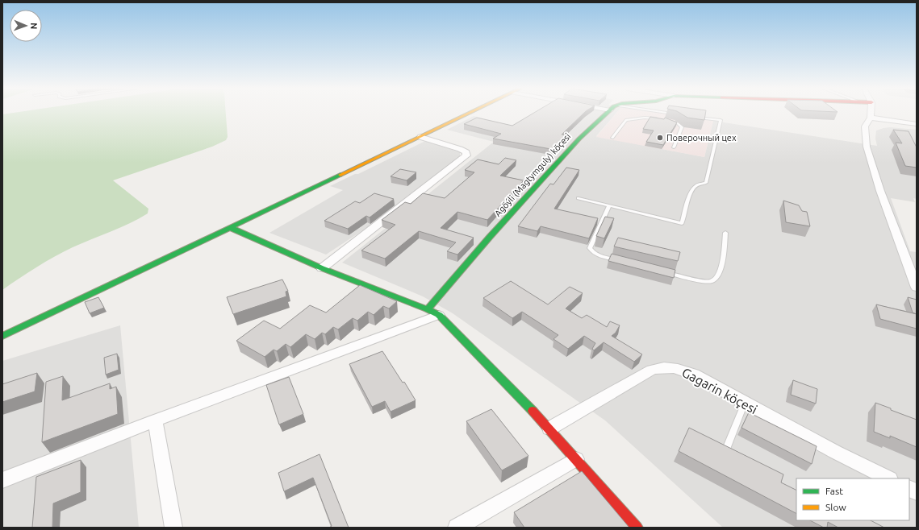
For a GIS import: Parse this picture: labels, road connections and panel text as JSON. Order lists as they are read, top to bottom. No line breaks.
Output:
{"streets":{"street":["Agöýli (Magtymguly) köçesi","Gagarin köçesi"]},"places":["Поверочный цех"],"legend":["Fast","Slow"],"north":"right"}
